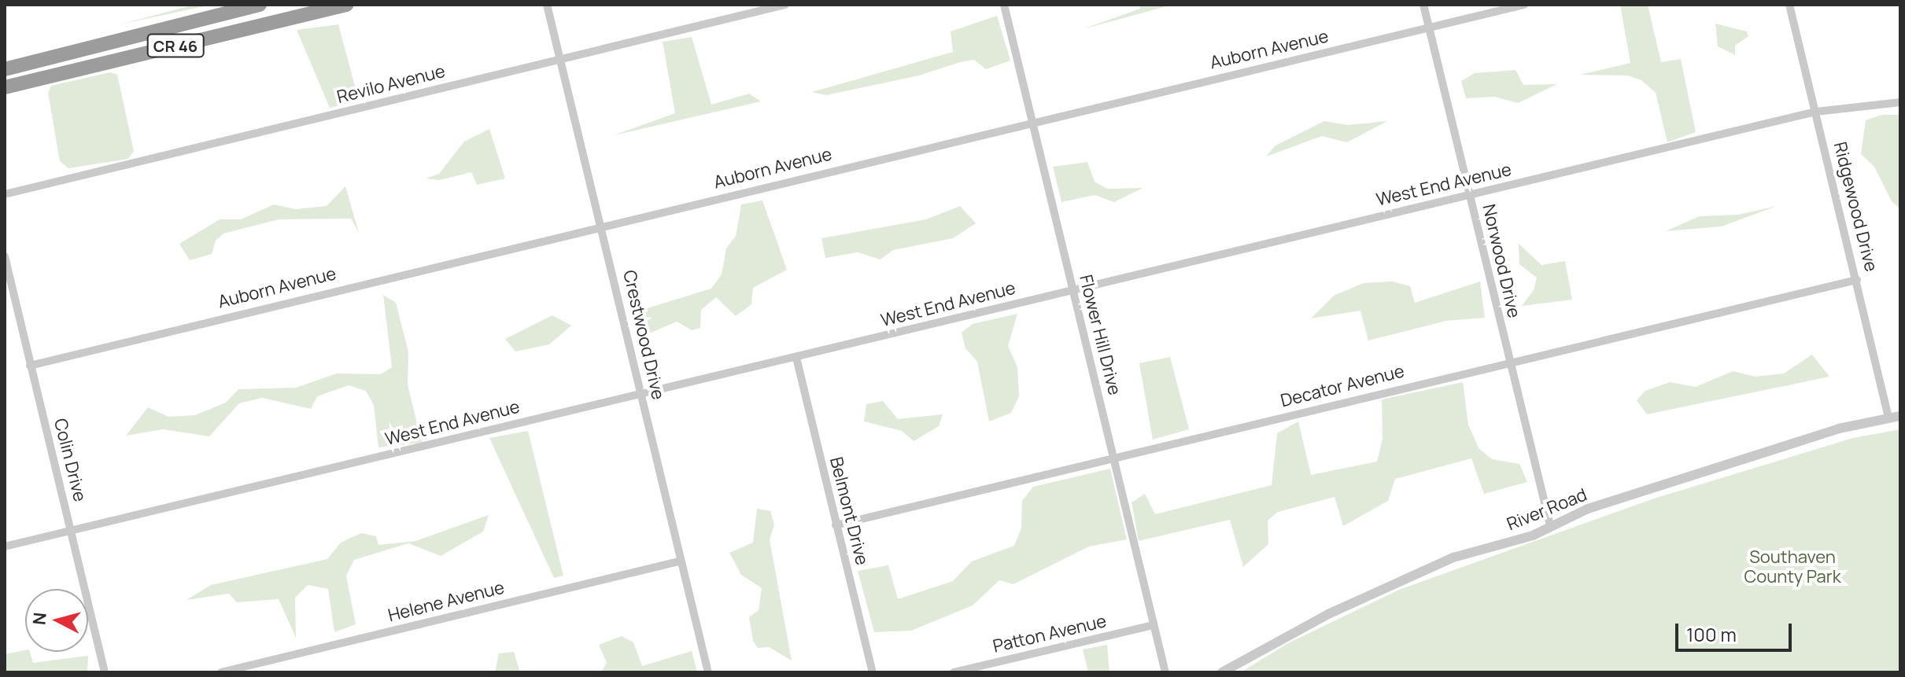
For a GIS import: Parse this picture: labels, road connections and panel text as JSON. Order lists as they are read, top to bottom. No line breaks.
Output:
{"streets":{"highway":["CR 46"],"street":["Auborn Avenue","Revilo Avenue","West End Avenue","Ridgewood Drive","Norwood Drive","Crestwood Drive","Flower Hill Drive","Decator Avenue","Colin Drive","River Road","Belmont Drive","Helene Avenue","Patton Avenue"]},"crossings":[["Auborn Avenue","Norwood Drive"],["Auborn Avenue","Crestwood Drive"],["Auborn Avenue","Flower Hill Drive"],["Auborn Avenue","Colin Drive"],["Revilo Avenue","Crestwood Drive"],["West End Avenue","Ridgewood Drive"],["West End Avenue","Norwood Drive"],["West End Avenue","Crestwood Drive"],["West End Avenue","Flower Hill Drive"],["West End Avenue","Colin Drive"],["West End Avenue","Belmont Drive"],["Ridgewood Drive","Decator Avenue"],["Ridgewood Drive","River Road"],["Norwood Drive","Decator Avenue"],["Norwood Drive","River Road"],["Crestwood Drive","Helene Avenue"],["Flower Hill Drive","Decator Avenue"],["Flower Hill Drive","Patton Avenue"],["Decator Avenue","Belmont Drive"]],"parks":["Southaven County Park"],"scale_bar":"100 m","north":"left"}
